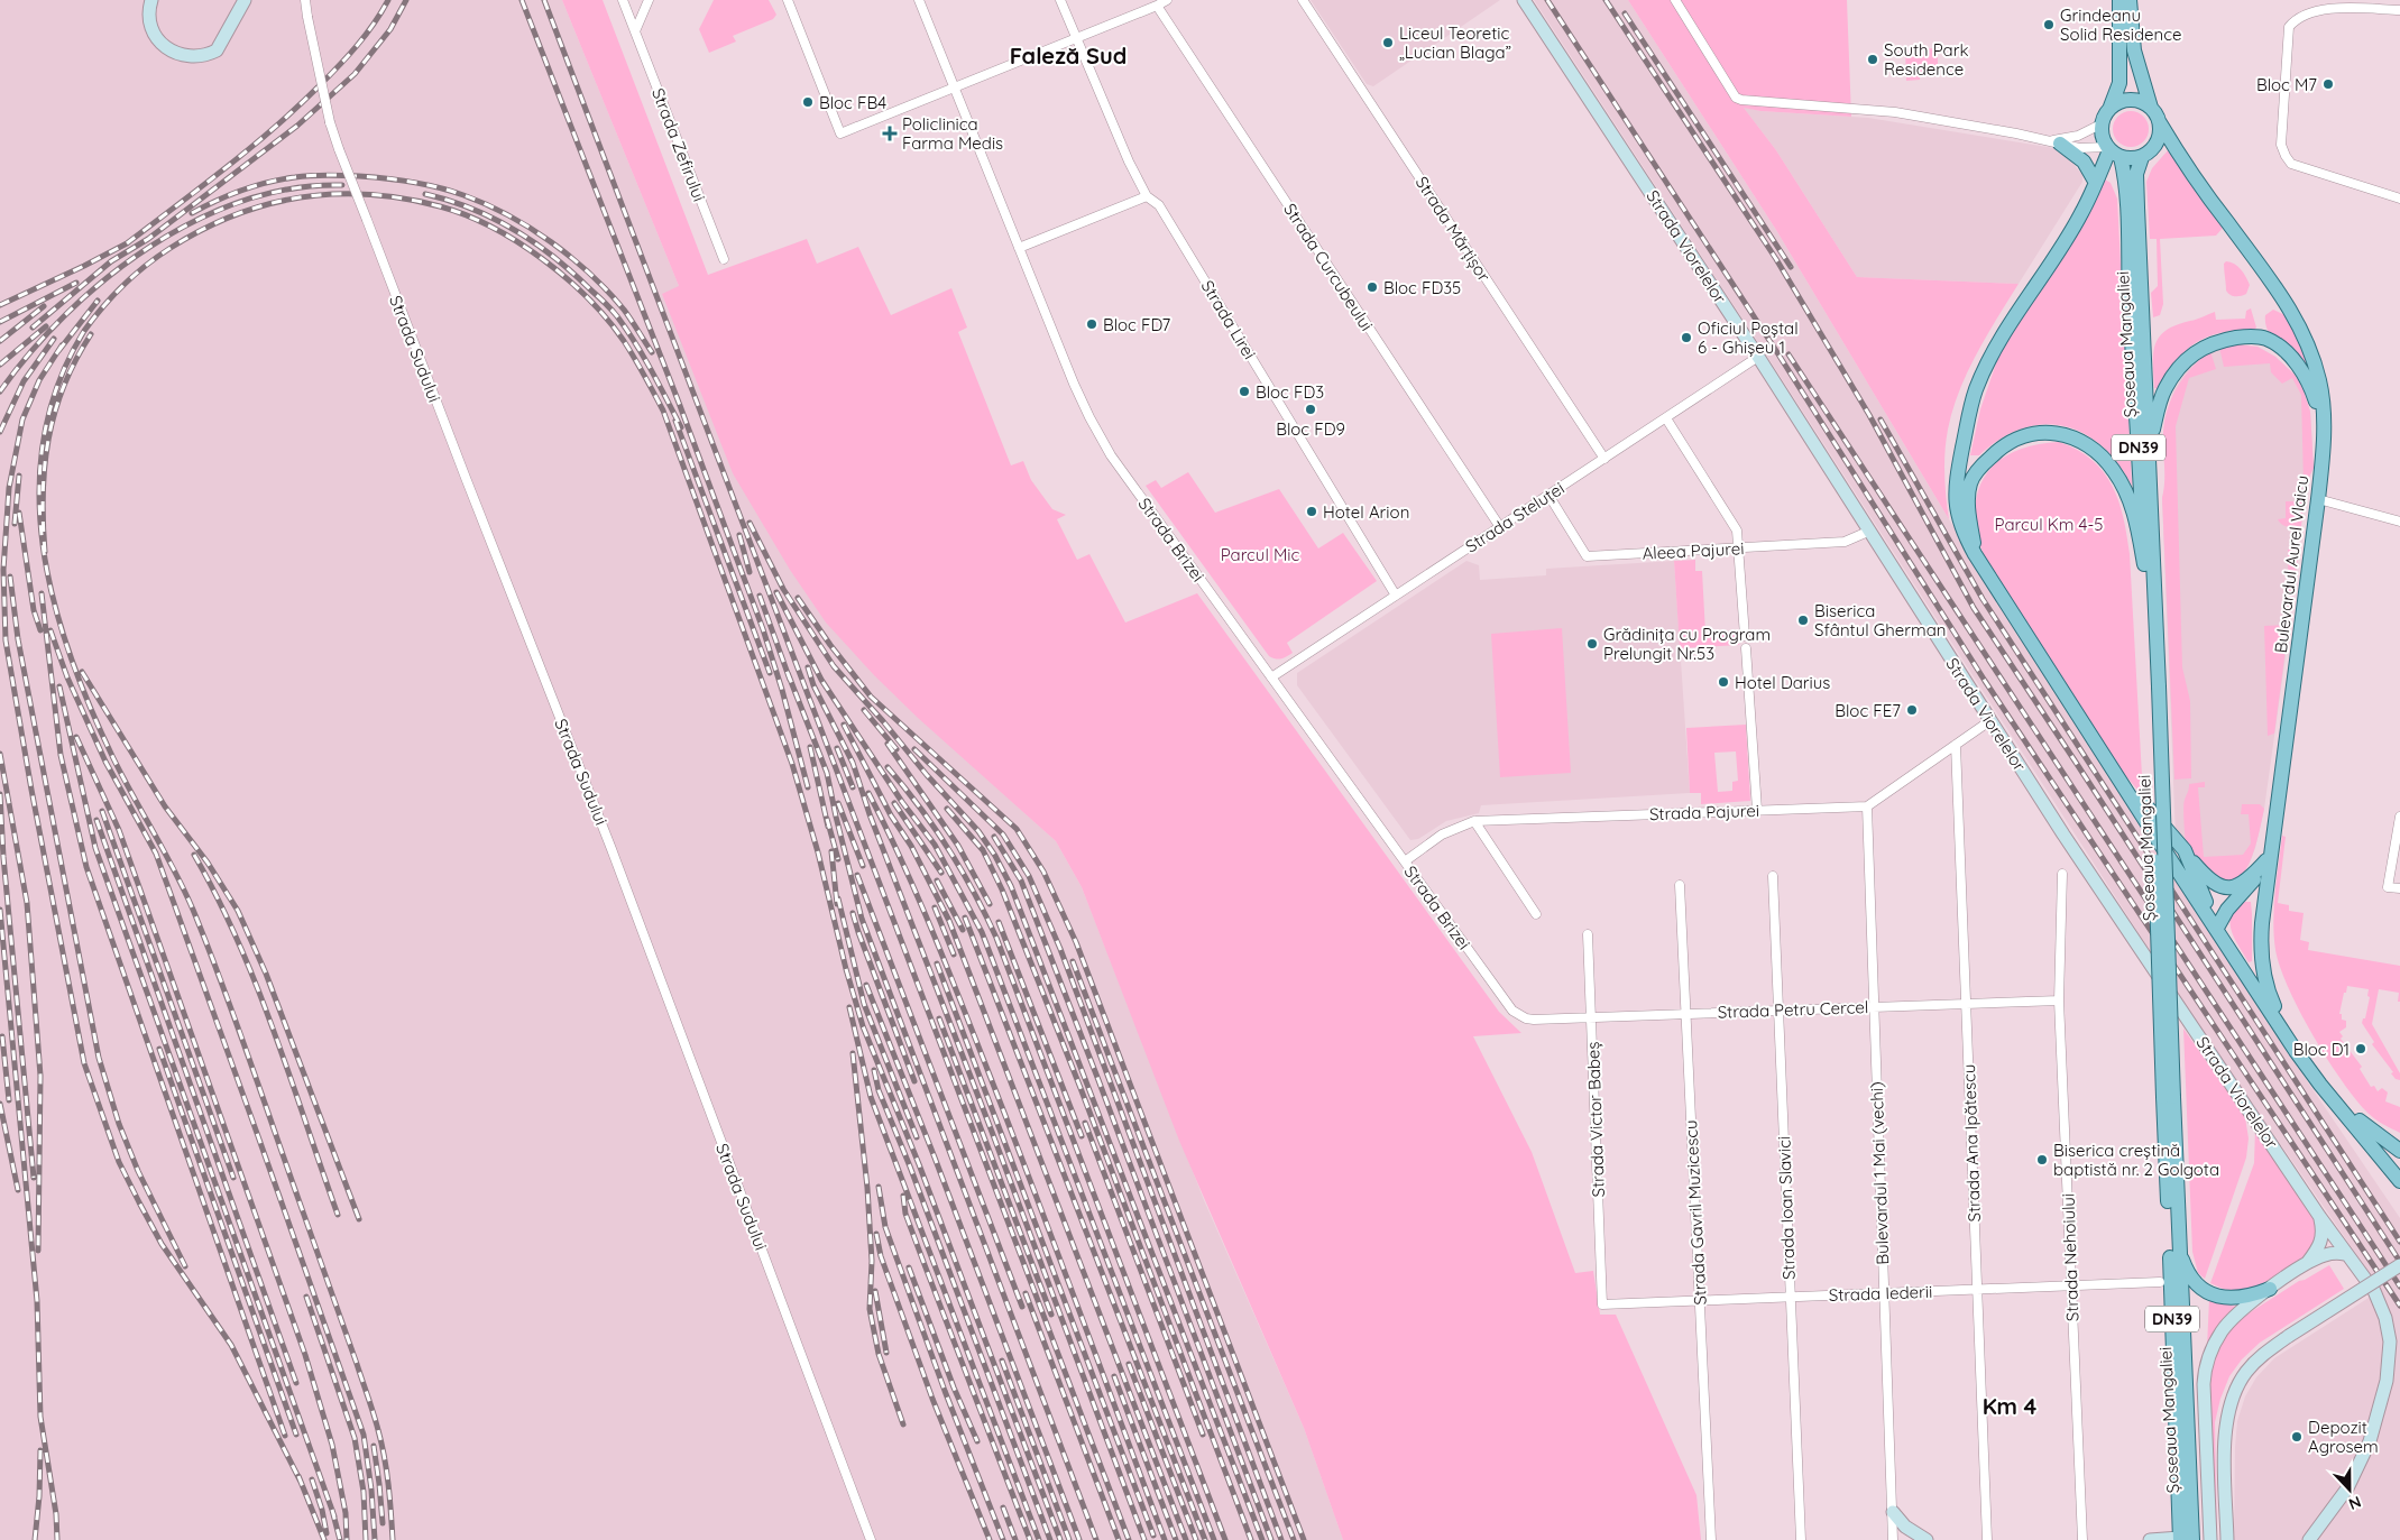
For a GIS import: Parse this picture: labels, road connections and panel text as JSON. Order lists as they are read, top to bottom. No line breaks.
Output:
{"streets":{"main road":["Șoseaua Mangaliei","DN39","Bulevardul Aurel Vlaicu"],"street":["Strada Zefirului","Strada Mărțișor","Strada Viorelelor","Strada Curcubeului","Strada Lirei","Strada Sudului","Strada Steluței","Strada Brizei","Aleea Pajurei","Strada Pajurei","Strada Petru Cercel","Strada Victor Babeș","Strada Ana Ipătescu","Bulevardul 1 Mai (vechi)","Strada Ioan Slavici","Strada Gavril Muzicescu","Strada Nehoiului","Strada Iederii"]},"crossings":[["Strada Mărțișor","Strada Steluței"],["Strada Viorelelor","Strada Steluței"],["Strada Viorelelor","Aleea Pajurei"],["Strada Curcubeului","Strada Steluței"],["Strada Lirei","Strada Steluței"],["Șoseaua Mangaliei","DN39"],["Șoseaua Mangaliei","Bulevardul Aurel Vlaicu"],["DN39","Bulevardul Aurel Vlaicu"],["Strada Steluței","Strada Brizei"],["Strada Steluței","Aleea Pajurei"],["Strada Brizei","Strada Pajurei"],["Strada Brizei","Strada Petru Cercel"],["Strada Pajurei","Bulevardul 1 Mai (vechi)"],["Strada Petru Cercel","Strada Victor Babeș"],["Strada Petru Cercel","Strada Ana Ipătescu"],["Strada Petru Cercel","Bulevardul 1 Mai (vechi)"],["Strada Petru Cercel","Strada Ioan Slavici"],["Strada Petru Cercel","Strada Gavril Muzicescu"],["Strada Petru Cercel","Strada Nehoiului"],["Strada Victor Babeș","Strada Iederii"],["Strada Ana Ipătescu","Strada Iederii"],["Bulevardul 1 Mai (vechi)","Strada Iederii"],["Strada Ioan Slavici","Strada Iederii"],["Strada Gavril Muzicescu","Strada Iederii"],["Strada Nehoiului","Strada Iederii"]],"districts":["Faleză Sud","Km 4"],"parks":["Parcul Km 4-5","Parcul Mic"],"places":{"other":["Grindeanu Solid Residence","Liceul Teoretic „Lucian Blaga”","South Park Residence","Bloc M7","Bloc FB4","Bloc FD35","Bloc FD7","Oficiul Poștal 6 - Ghișeu 1","Bloc FD3","Bloc FD9","Hotel Arion","Biserica Sfântul Gherman","Grădinița cu Program Prelungit Nr.53","Hotel Darius","Bloc FE7","Bloc D1","Biserica creștină baptistă nr. 2 Golgota","Depozit Agrosem"],"health":["Policlinica Farma Medis"]},"north":"bottom"}
